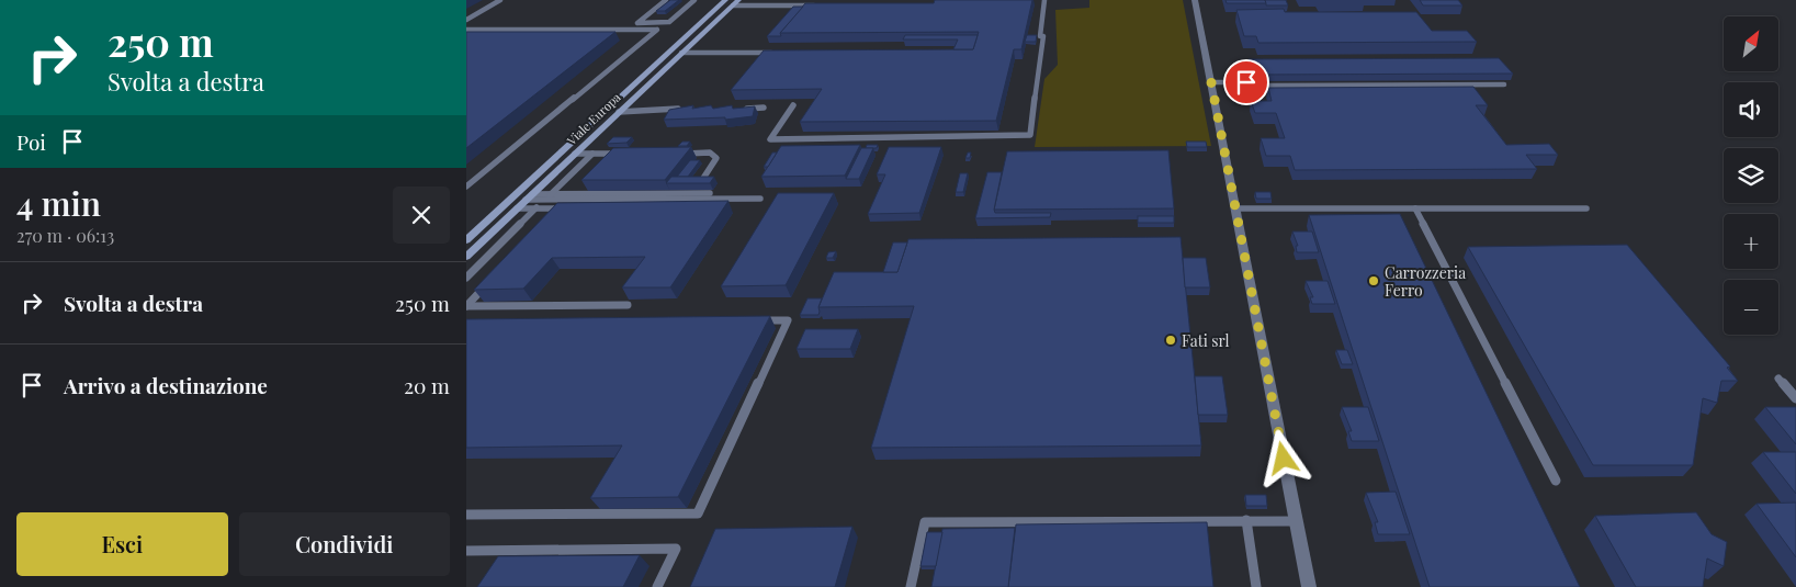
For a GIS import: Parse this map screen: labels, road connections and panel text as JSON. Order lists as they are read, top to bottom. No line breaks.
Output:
{"streets":{"main road":["Viale Europa"]},"places":["Carrozzeria Ferro","Fati srl"],"north":"top right","page":{"turn":["250 m","Svolta a destra"],"map_buttons":["+","−"],"then":"Poi","heading":["4 min","270 m · 06:13"],"list":[{"name":"Svolta a destra","value":"250 m"},{"name":"Arrivo a destinazione","value":"20 m"}],"buttons":["Esci","Condividi"]}}
